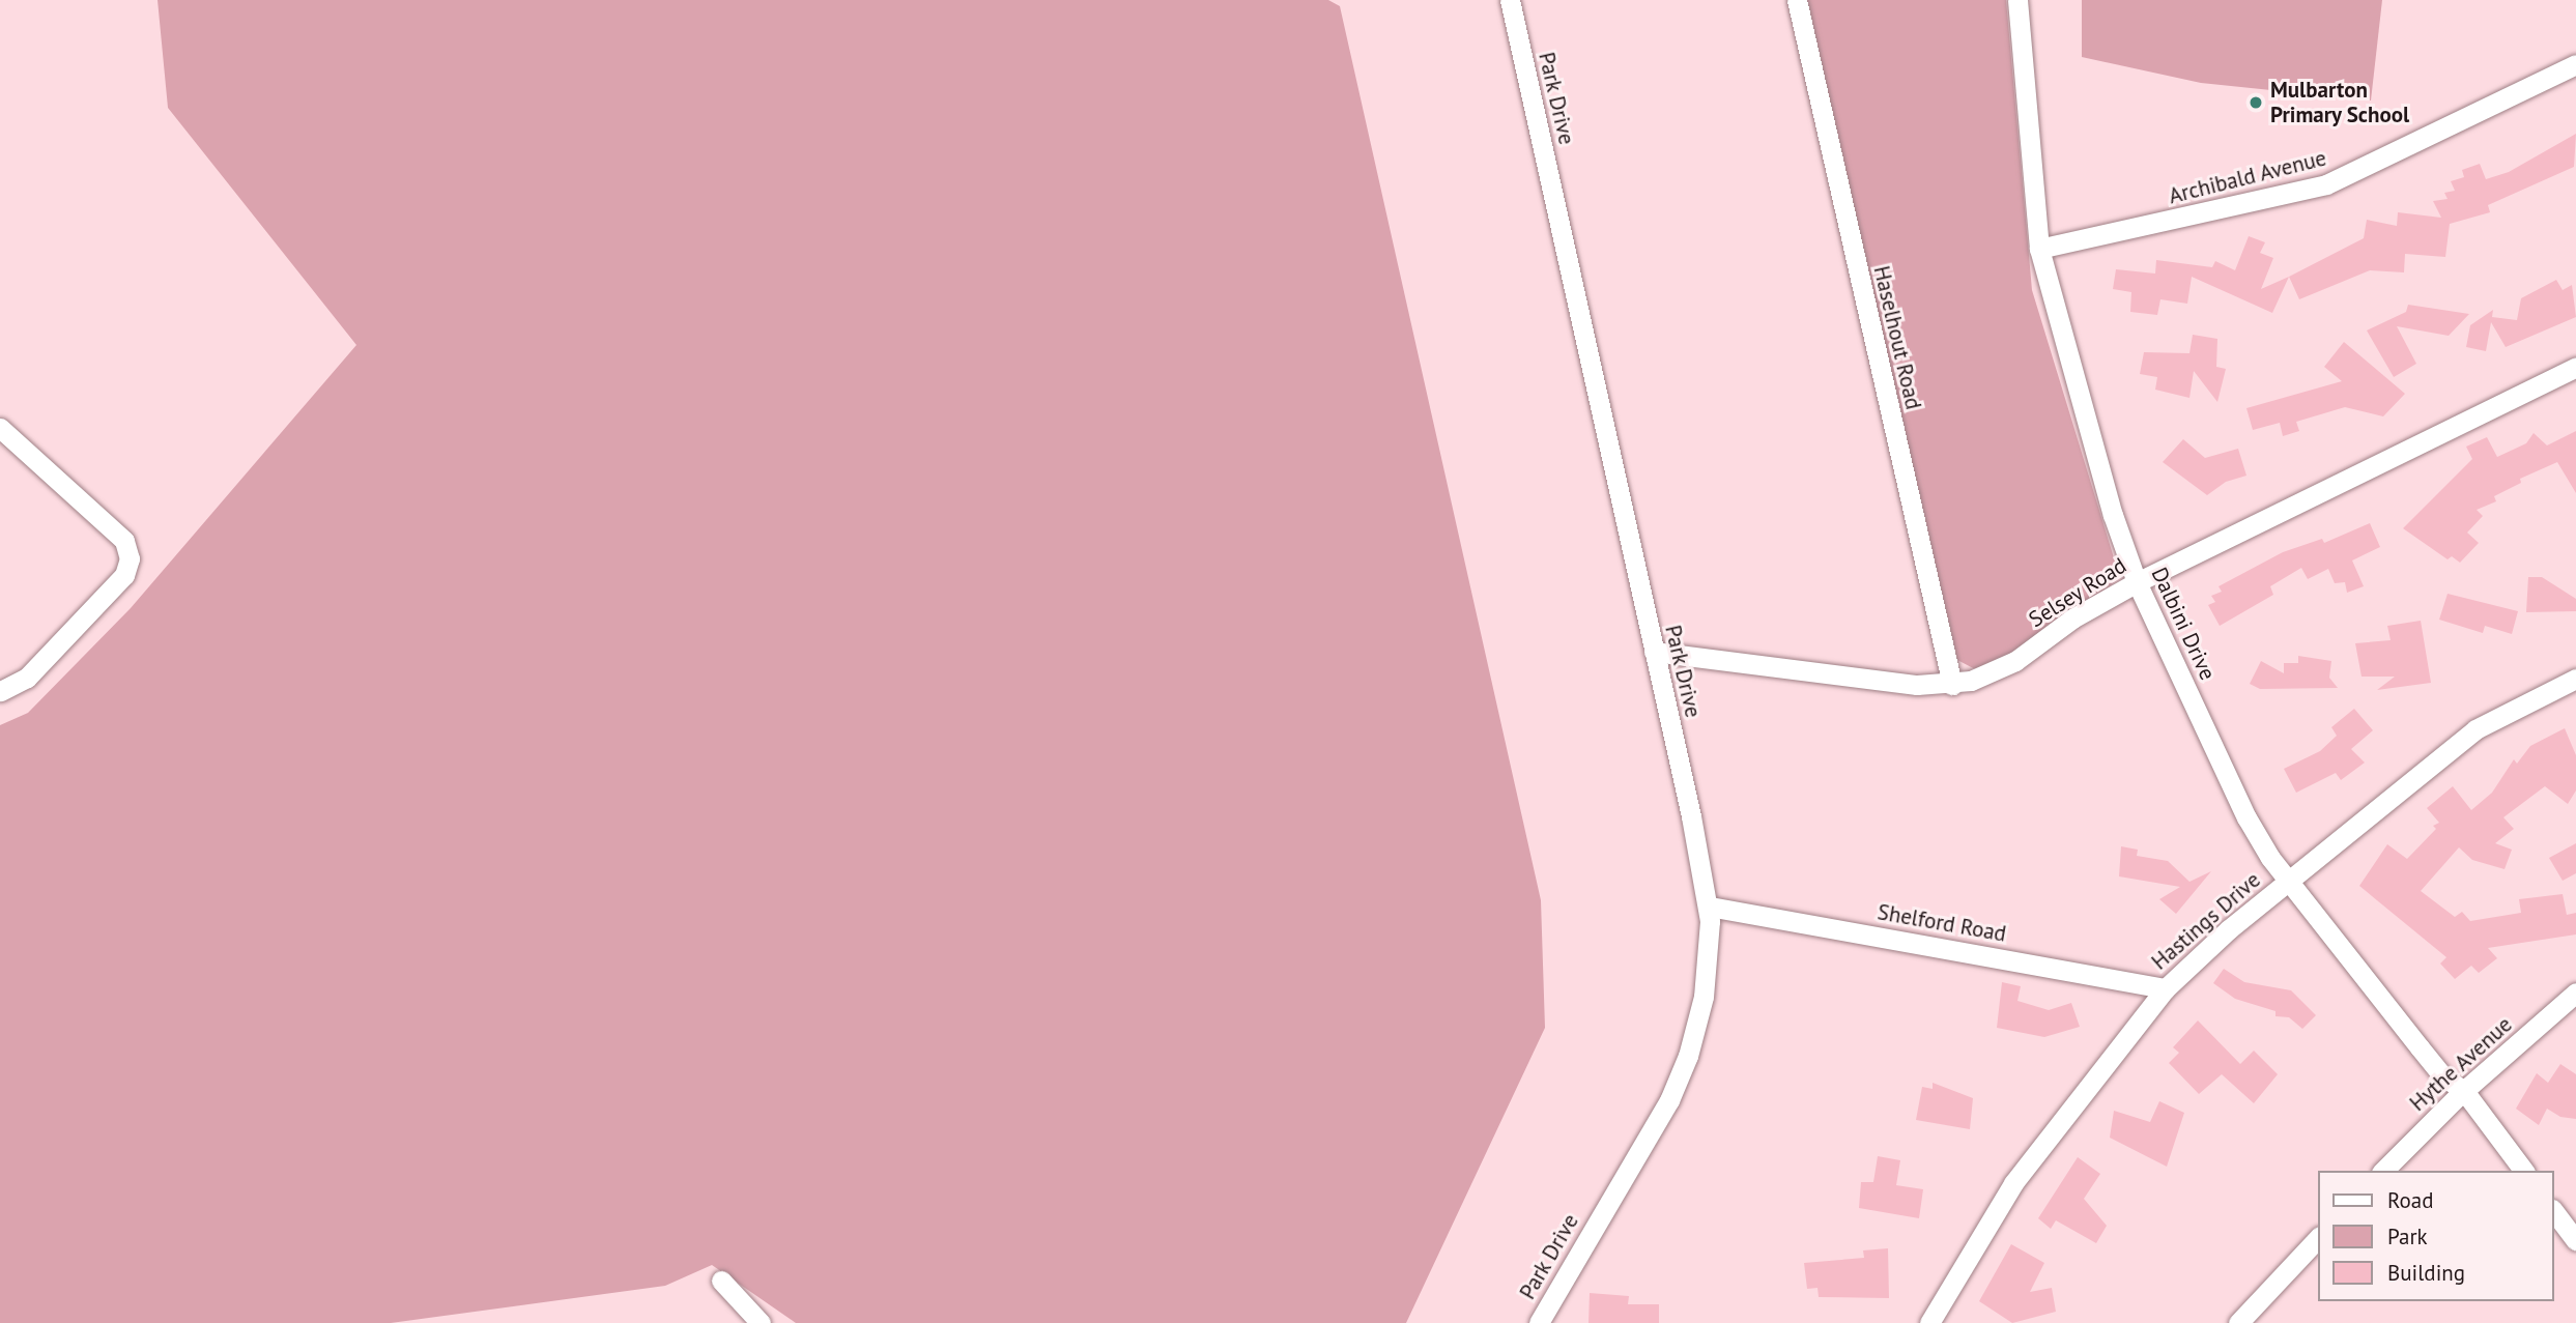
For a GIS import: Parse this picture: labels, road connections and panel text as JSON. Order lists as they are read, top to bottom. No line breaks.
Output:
{"streets":{"street":["Park Drive","Archibald Avenue","Haselhout Road","Selsey Road","Dalbini Drive","Hastings Drive","Shelford Road","Hythe Avenue"]},"crossings":[["Park Drive","Selsey Road"],["Park Drive","Shelford Road"],["Archibald Avenue","Dalbini Drive"],["Haselhout Road","Selsey Road"],["Selsey Road","Dalbini Drive"],["Dalbini Drive","Hastings Drive"],["Dalbini Drive","Hythe Avenue"],["Hastings Drive","Shelford Road"]],"places":["Mulbarton Primary School"],"legend":["Road","Park","Building"]}
